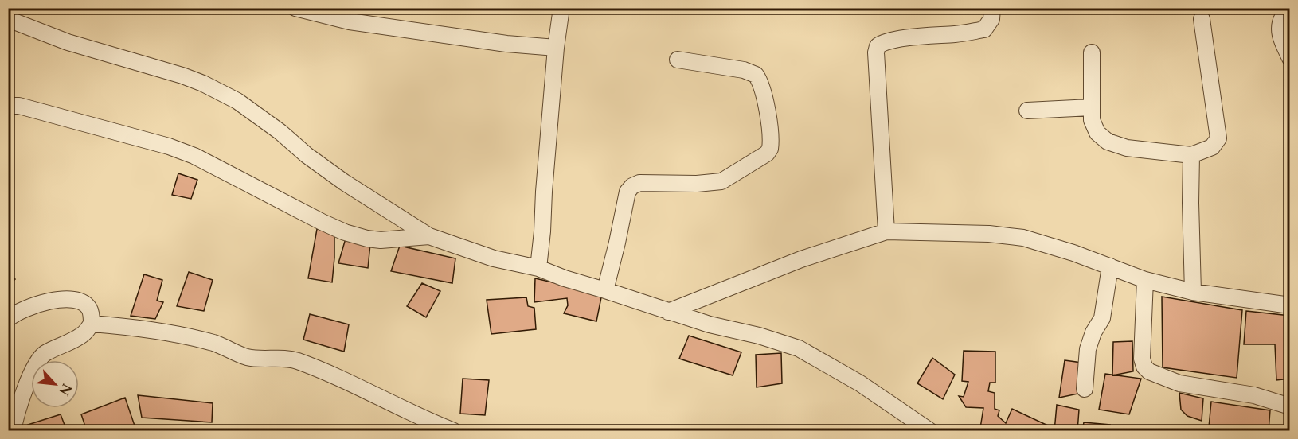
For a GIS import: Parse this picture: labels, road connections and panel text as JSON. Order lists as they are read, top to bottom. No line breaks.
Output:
{"north":"bottom right"}
